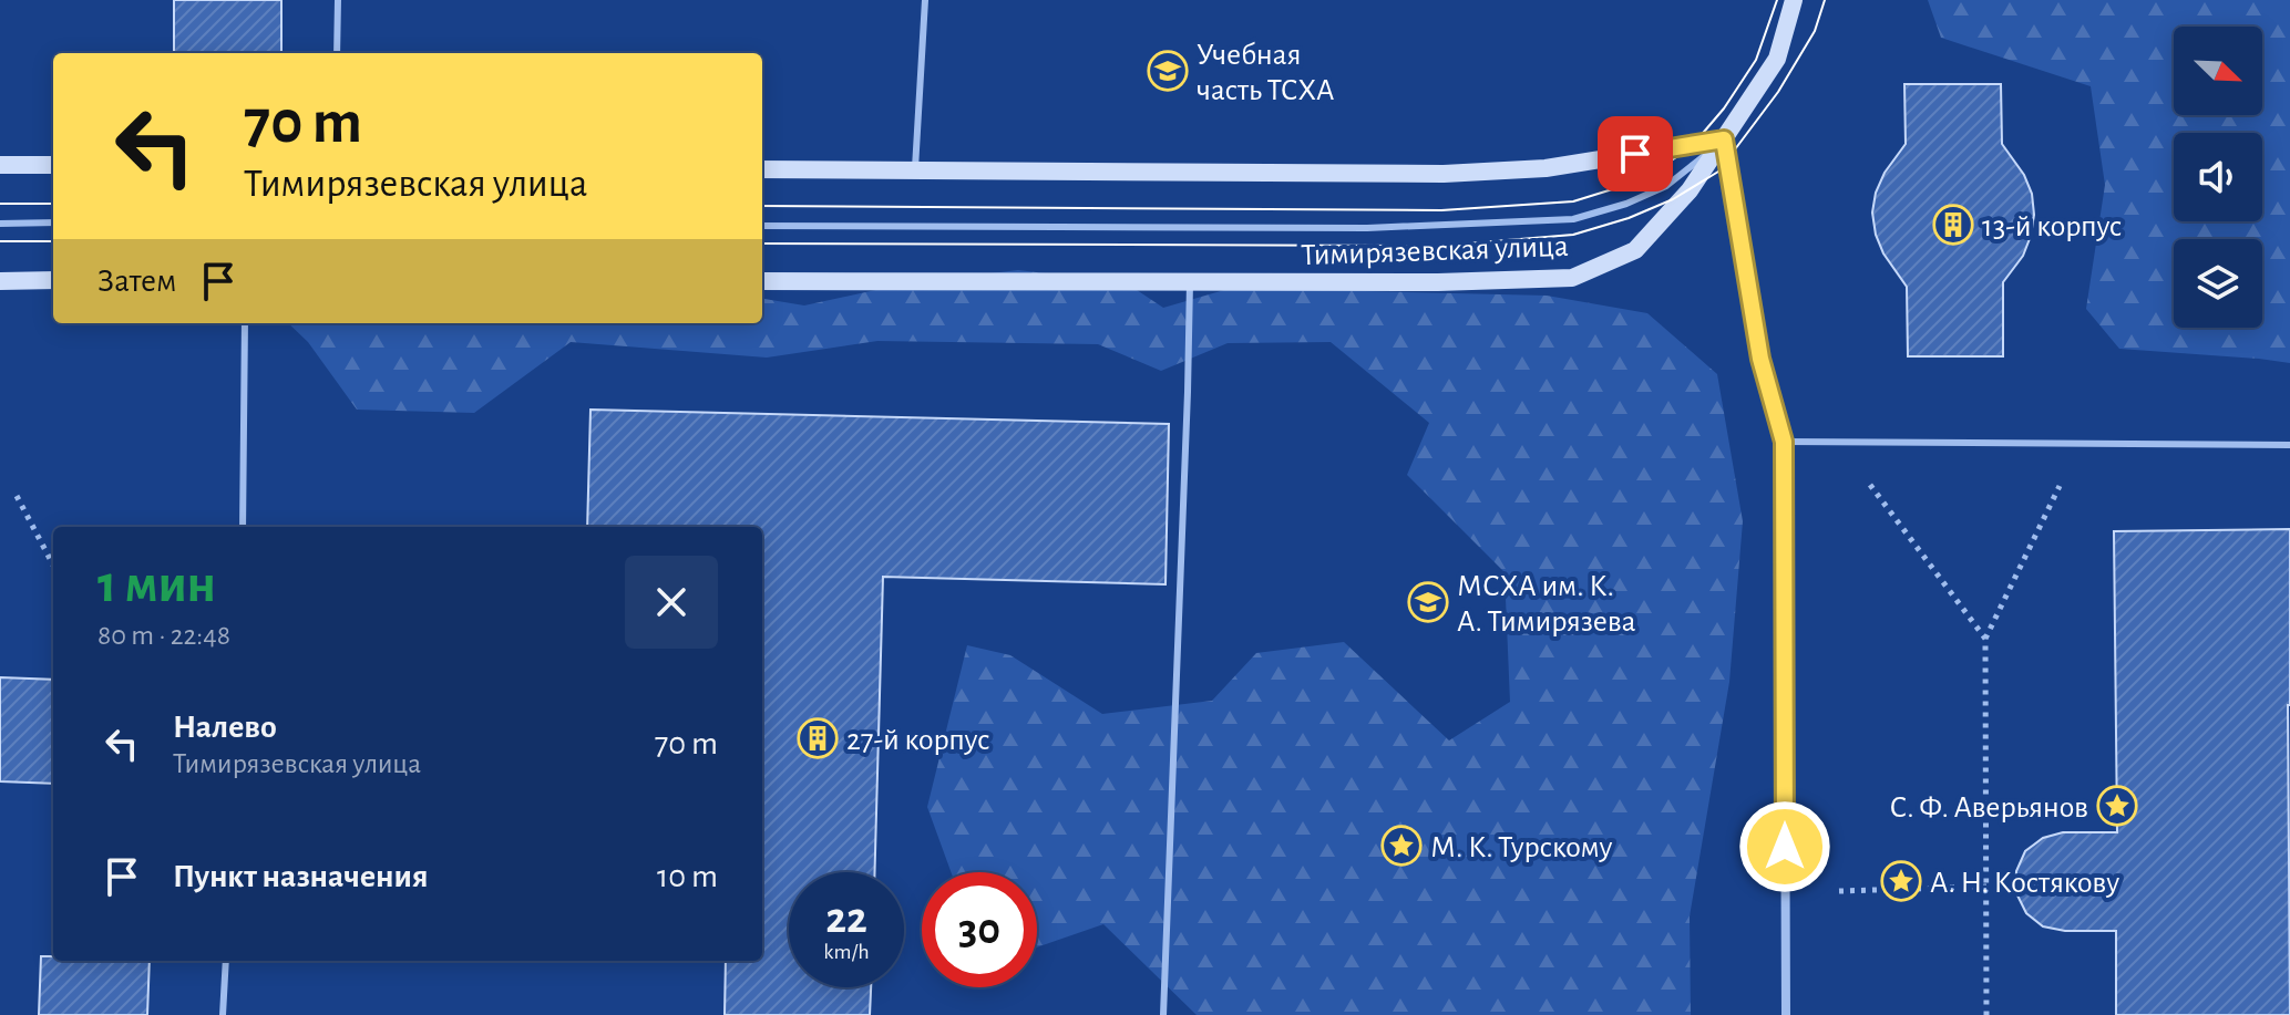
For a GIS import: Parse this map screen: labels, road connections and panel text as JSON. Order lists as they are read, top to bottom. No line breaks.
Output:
{"streets":{"main road":["Тимирязевская улица"]},"places":{"school or university":["Учебная часть ТСХА","МСХА им. К. А. Тимирязева"],"building":["13-й корпус","27-й корпус"],"place":["С. Ф. Аверьянов","М. К. Турскому","А. Н. Костякову"]},"north":"bottom right","page":{"turn":["70 m","Тимирязевская улица"],"then":"Затем","heading":["1 мин","80 m · 22:48"],"list":[{"name":"Налево","note":"Тимирязевская улица","value":"70 m"},{"name":"Пункт назначения","value":"10 m"}],"speed":"22 km/h","limit":"30"}}
